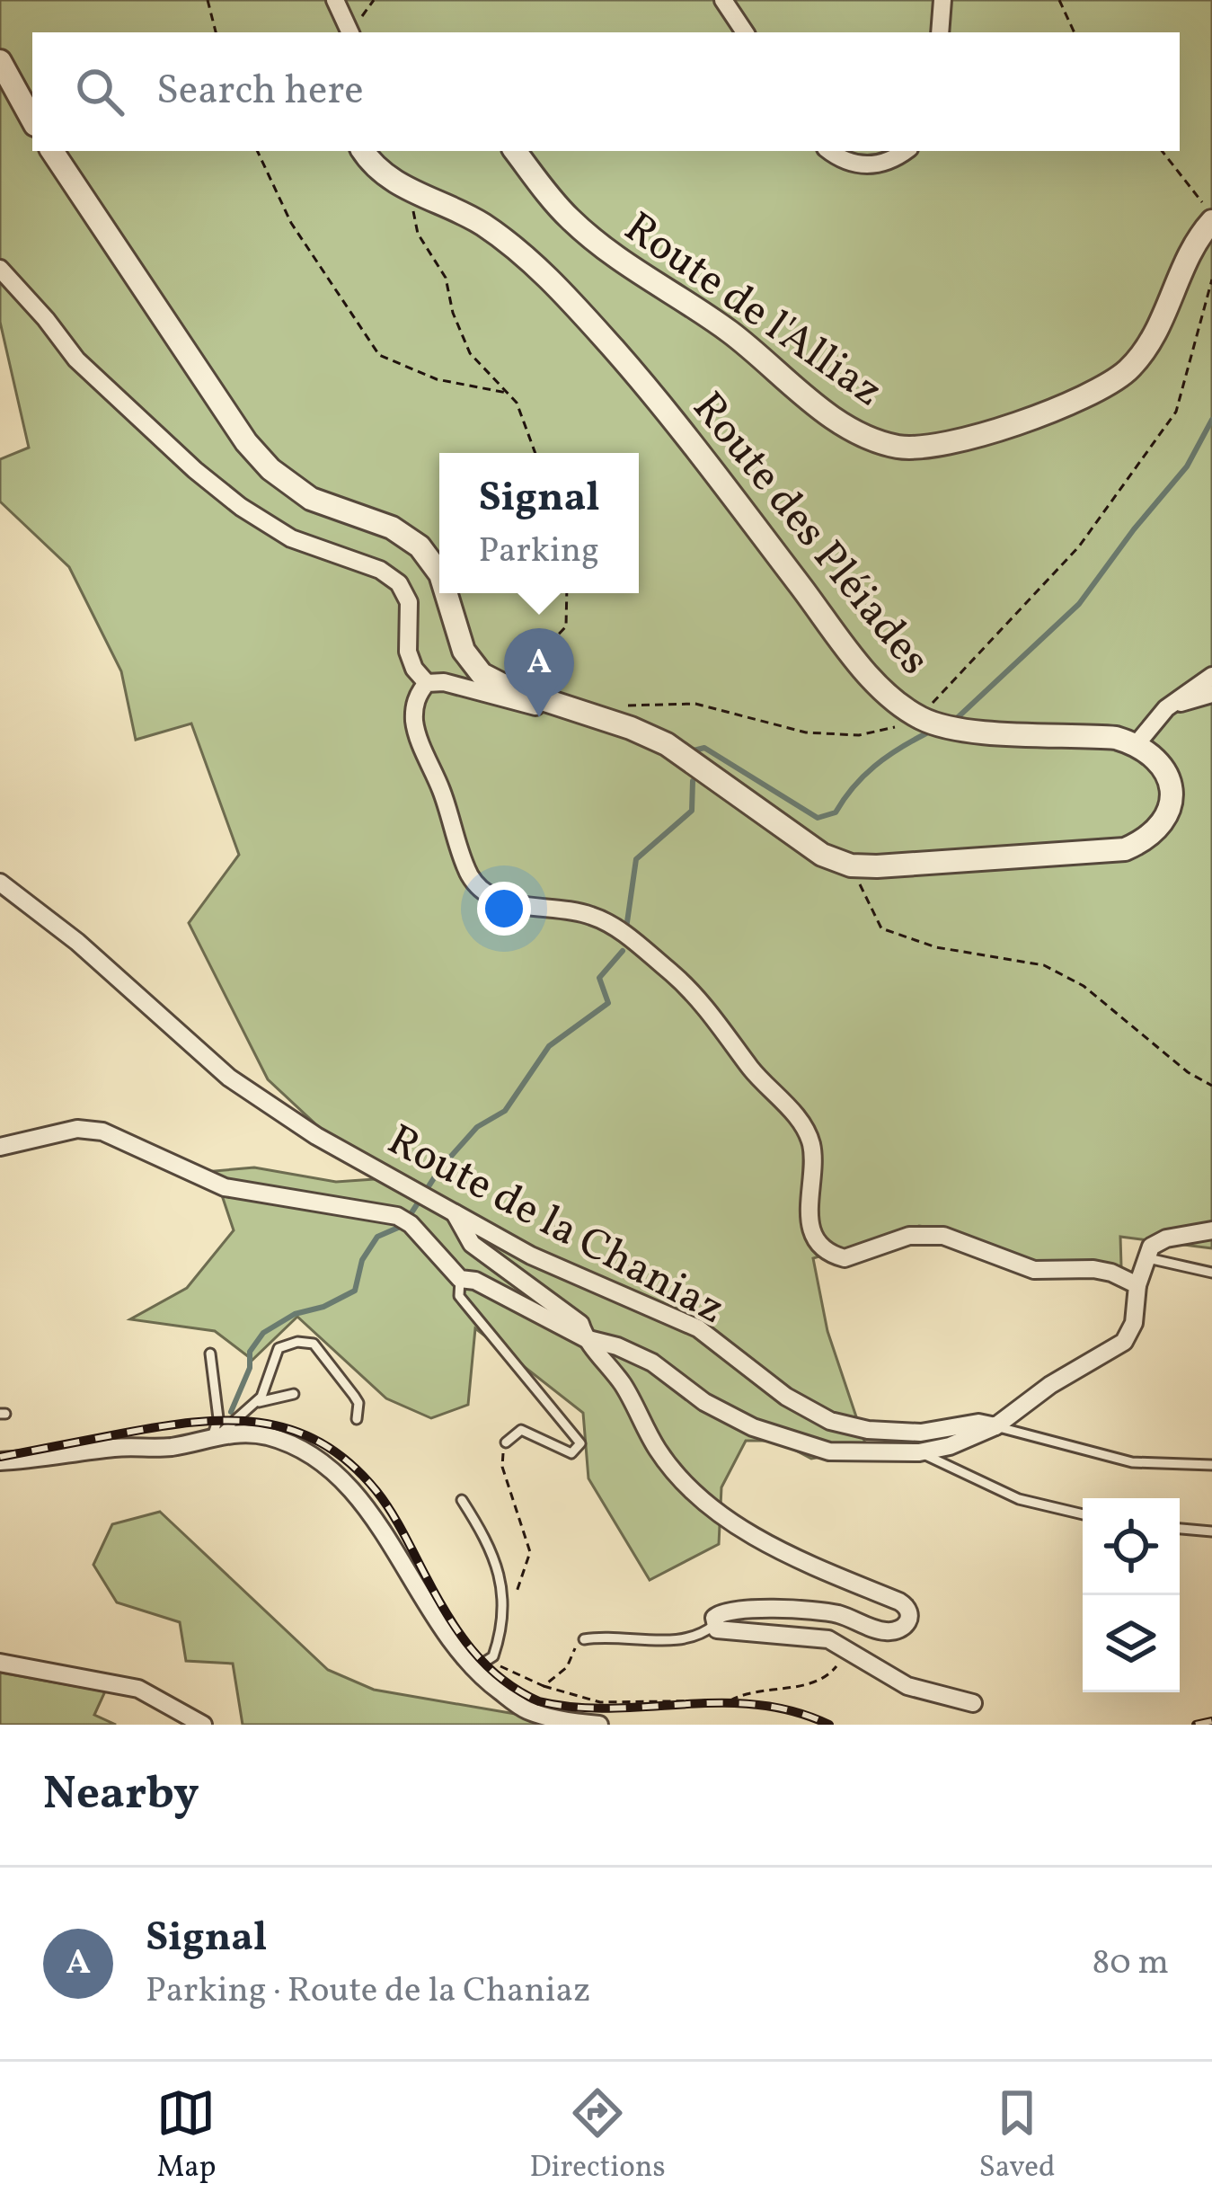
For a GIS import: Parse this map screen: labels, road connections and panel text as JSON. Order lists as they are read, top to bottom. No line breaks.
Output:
{"streets":{"street":["Route de l'Alliaz","Route des Pléiades","Route de la Chaniaz"]},"page":{"search":"Search here","popup":["Signal","Parking"],"pins":"A","heading":"Nearby","list":[{"mark":"A","name":"Signal","note":"Parking · Route de la Chaniaz","value":"80 m"}],"nav":["Map","Directions","Saved"]}}
